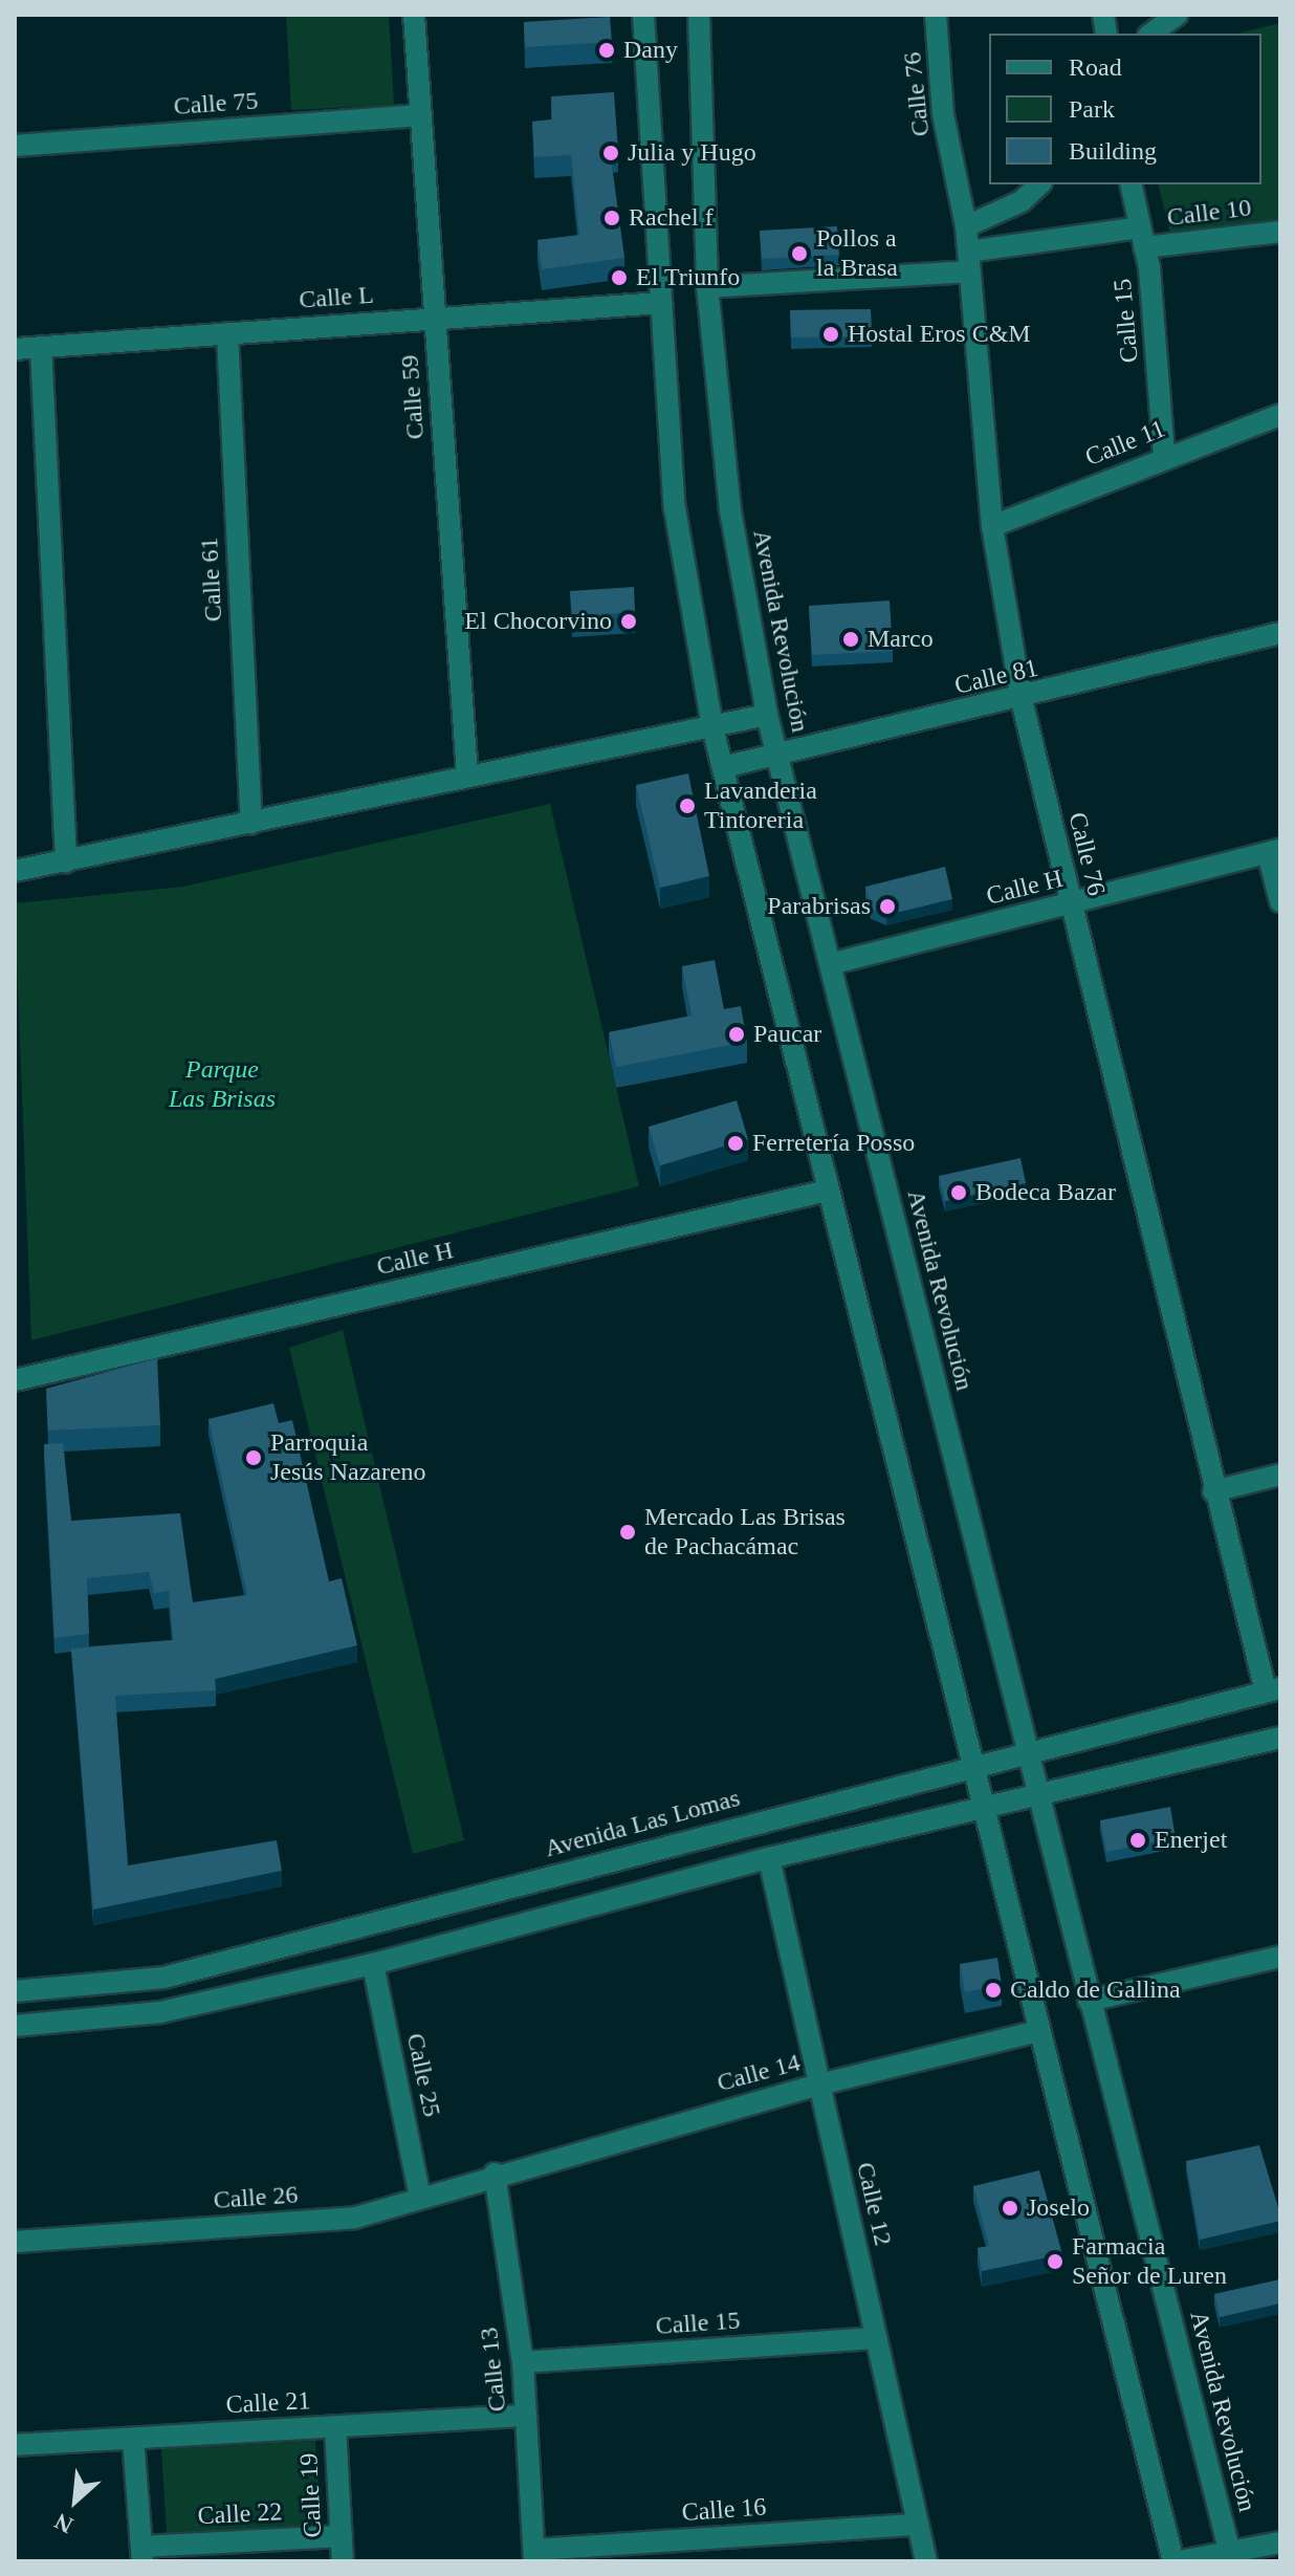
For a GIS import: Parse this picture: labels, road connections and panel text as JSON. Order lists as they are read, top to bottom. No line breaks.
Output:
{"streets":{"street":["Calle 76","Calle 75","Calle 10","Calle L","Calle 15","Calle 59","Calle 11","Calle 61","Avenida Revolución","Calle 81","Calle H","Avenida Las Lomas","Calle 14","Calle 25","Calle 26","Calle 12","Calle 13","Calle 21","Calle 19","Calle 16","Calle 22"]},"crossings":[["Calle 76","Calle 10"],["Calle 76","Calle 11"],["Calle 76","Calle 81"],["Calle 76","Calle H"],["Calle 76","Avenida Las Lomas"],["Calle 75","Calle 59"],["Calle 10","Calle 15"],["Calle 10","Avenida Revolución"],["Calle L","Calle 59"],["Calle L","Calle 61"],["Calle 15","Calle 11"],["Calle 15","Calle 12"],["Calle 15","Calle 13"],["Avenida Revolución","Calle 81"],["Avenida Revolución","Calle H"],["Avenida Revolución","Avenida Las Lomas"],["Calle 14","Calle 26"],["Calle 14","Calle 12"],["Calle 14","Calle 13"],["Calle 25","Calle 26"],["Calle 26","Calle 13"],["Calle 12","Calle 16"],["Calle 13","Calle 21"],["Calle 13","Calle 16"],["Calle 21","Calle 19"],["Calle 19","Calle 22"]],"parks":["Parque Las Brisas"],"places":["Dany","Julia y Hugo","Rachel f","Pollos a la Brasa","El Triunfo","Hostal Eros C&M","El Chocorvino","Marco","Lavanderia Tintoreria","Parabrisas","Paucar","Ferretería Posso","Bodeca Bazar","Parroquia Jesús Nazareno","Mercado Las Brisas de Pachacámac","Enerjet","Caldo de Gallina","Joselo","Farmacia Señor de Luren"],"legend":["Road","Park","Building"],"north":"bottom left"}
